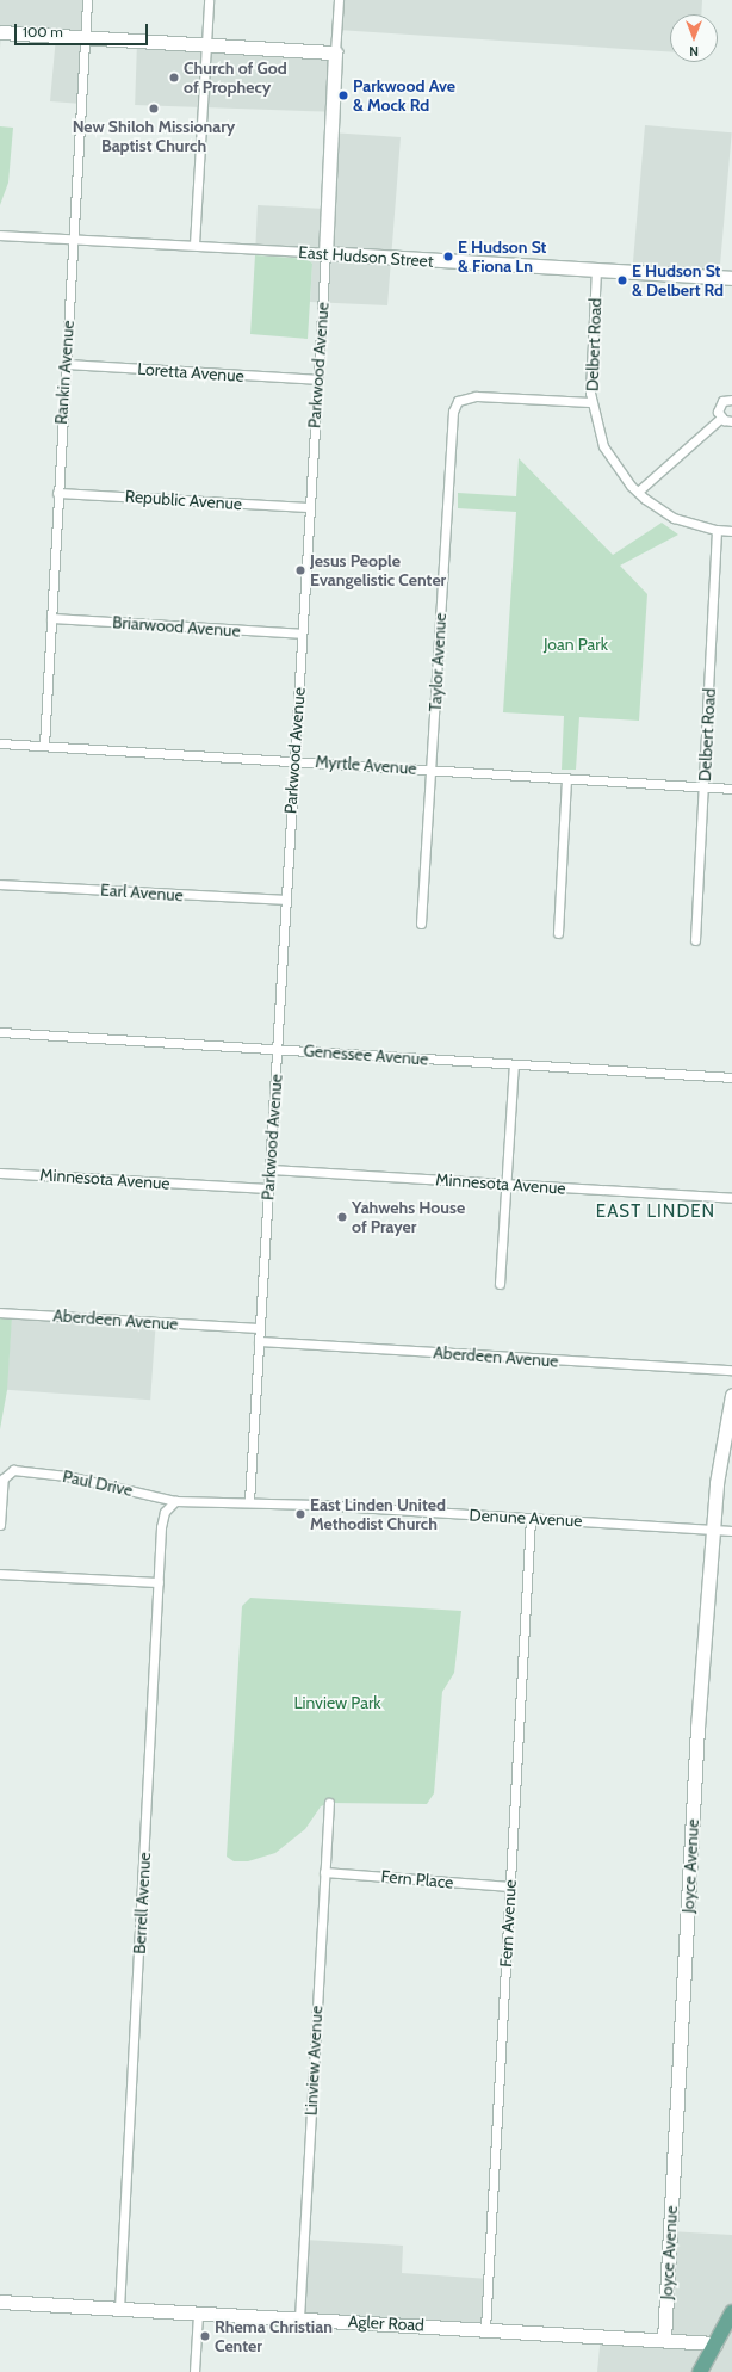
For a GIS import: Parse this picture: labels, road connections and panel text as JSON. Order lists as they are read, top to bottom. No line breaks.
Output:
{"streets":{"main road":["East Hudson Street","Parkwood Avenue","Joyce Avenue","Agler Road"],"street":["Delbert Road","Rankin Avenue","Loretta Avenue","Republic Avenue","Briarwood Avenue","Taylor Avenue","Myrtle Avenue","Earl Avenue","Genessee Avenue","Minnesota Avenue","Aberdeen Avenue","Paul Drive","Denune Avenue","Fern Place","Berrell Avenue","Fern Avenue","Linview Avenue"]},"crossings":[["East Hudson Street","Delbert Road"],["East Hudson Street","Parkwood Avenue"],["East Hudson Street","Rankin Avenue"],["Delbert Road","Taylor Avenue"],["Delbert Road","Myrtle Avenue"],["Parkwood Avenue","Loretta Avenue"],["Parkwood Avenue","Republic Avenue"],["Parkwood Avenue","Briarwood Avenue"],["Parkwood Avenue","Myrtle Avenue"],["Parkwood Avenue","Earl Avenue"],["Parkwood Avenue","Genessee Avenue"],["Parkwood Avenue","Minnesota Avenue"],["Parkwood Avenue","Aberdeen Avenue"],["Parkwood Avenue","Denune Avenue"],["Rankin Avenue","Loretta Avenue"],["Rankin Avenue","Republic Avenue"],["Rankin Avenue","Briarwood Avenue"],["Rankin Avenue","Myrtle Avenue"],["Taylor Avenue","Myrtle Avenue"],["Paul Drive","Denune Avenue"],["Paul Drive","Berrell Avenue"],["Denune Avenue","Joyce Avenue"],["Denune Avenue","Berrell Avenue"],["Denune Avenue","Fern Avenue"],["Joyce Avenue","Agler Road"],["Fern Place","Fern Avenue"],["Fern Place","Linview Avenue"],["Berrell Avenue","Agler Road"],["Fern Avenue","Agler Road"],["Linview Avenue","Agler Road"]],"districts":["EAST LINDEN"],"parks":["Joan Park","Linview Park"],"places":["Church of God of Prophecy","Parkwood Ave & Mock Rd","New Shiloh Missionary Baptist Church","E Hudson St & Fiona Ln","E Hudson St & Delbert Rd","Jesus People Evangelistic Center","Yahwehs House of Prayer","East Linden United Methodist Church","Rhema Christian Center"],"scale_bar":"100 m","north":"bottom"}
